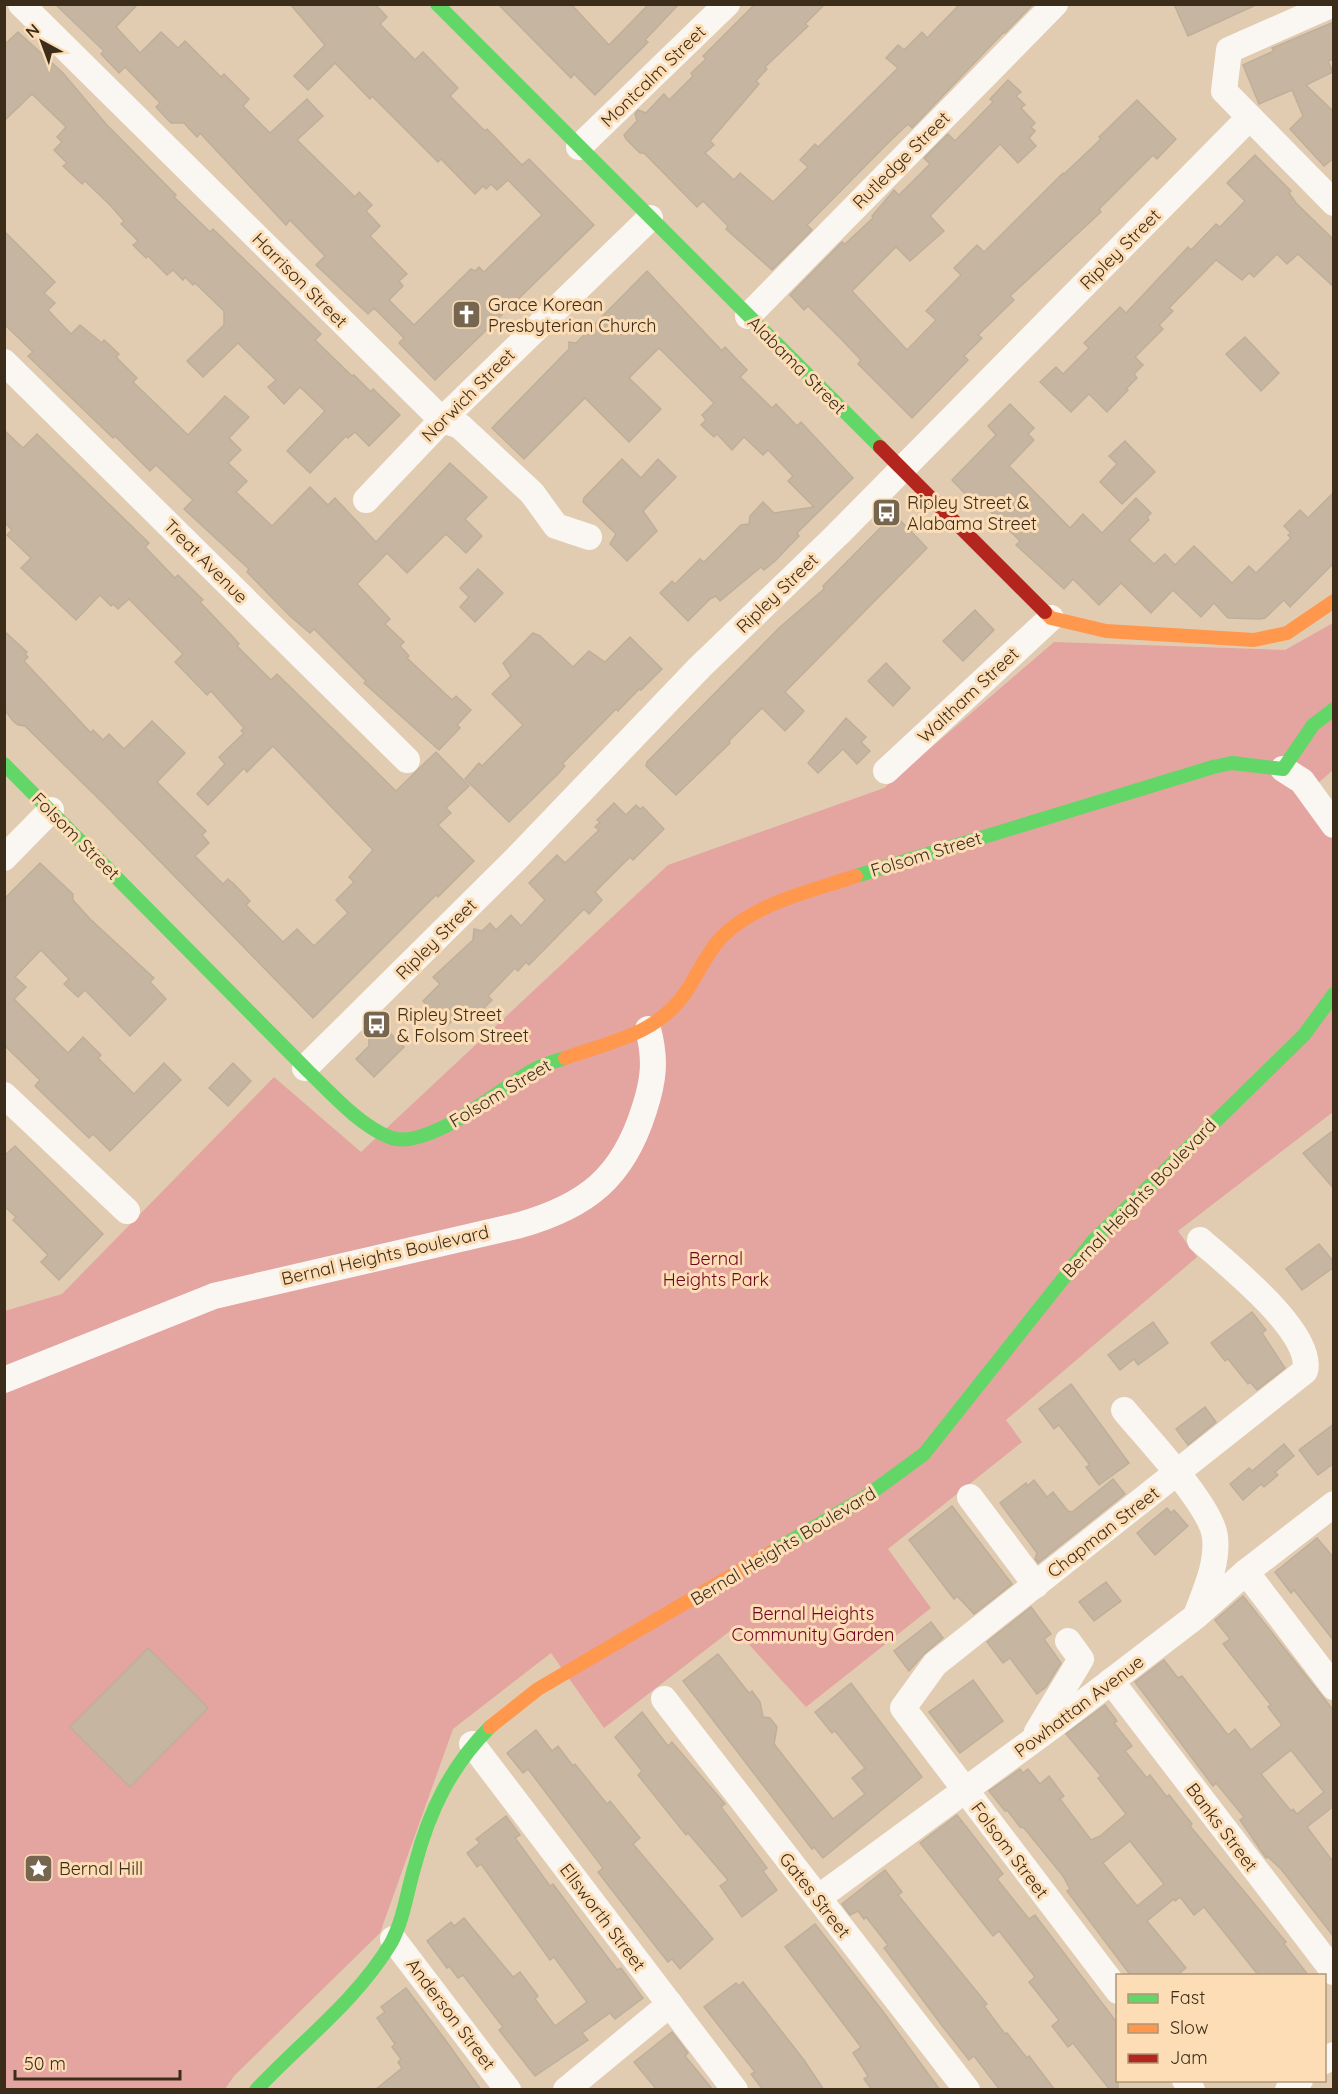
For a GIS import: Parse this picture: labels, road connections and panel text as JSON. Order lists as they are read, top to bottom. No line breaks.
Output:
{"streets":{"street":["Montcalm Street","Rutledge Street","Ripley Street","Harrison Street","Alabama Street","Norwich Street","Treat Avenue","Waltham Street","Folsom Street","Bernal Heights Boulevard","Chapman Street","Powhattan Avenue","Banks Street","Gates Street","Ellsworth Street","Anderson Street"]},"crossings":[["Montcalm Street","Alabama Street"],["Rutledge Street","Alabama Street"],["Ripley Street","Alabama Street"],["Ripley Street","Folsom Street"],["Harrison Street","Norwich Street"],["Alabama Street","Norwich Street"],["Alabama Street","Waltham Street"],["Folsom Street","Bernal Heights Boulevard"],["Folsom Street","Chapman Street"],["Folsom Street","Powhattan Avenue"],["Bernal Heights Boulevard","Ellsworth Street"],["Bernal Heights Boulevard","Anderson Street"],["Powhattan Avenue","Banks Street"],["Powhattan Avenue","Gates Street"]],"parks":["Bernal Heights Park","Bernal Heights Community Garden"],"places":{"church":["Grace Korean Presbyterian Church"],"bus stop":["Ripley Street & Alabama Street","Ripley Street & Folsom Street"],"place":["Bernal Hill"]},"legend":["Fast","Slow","Jam"],"scale_bar":"50 m","north":"top left"}
